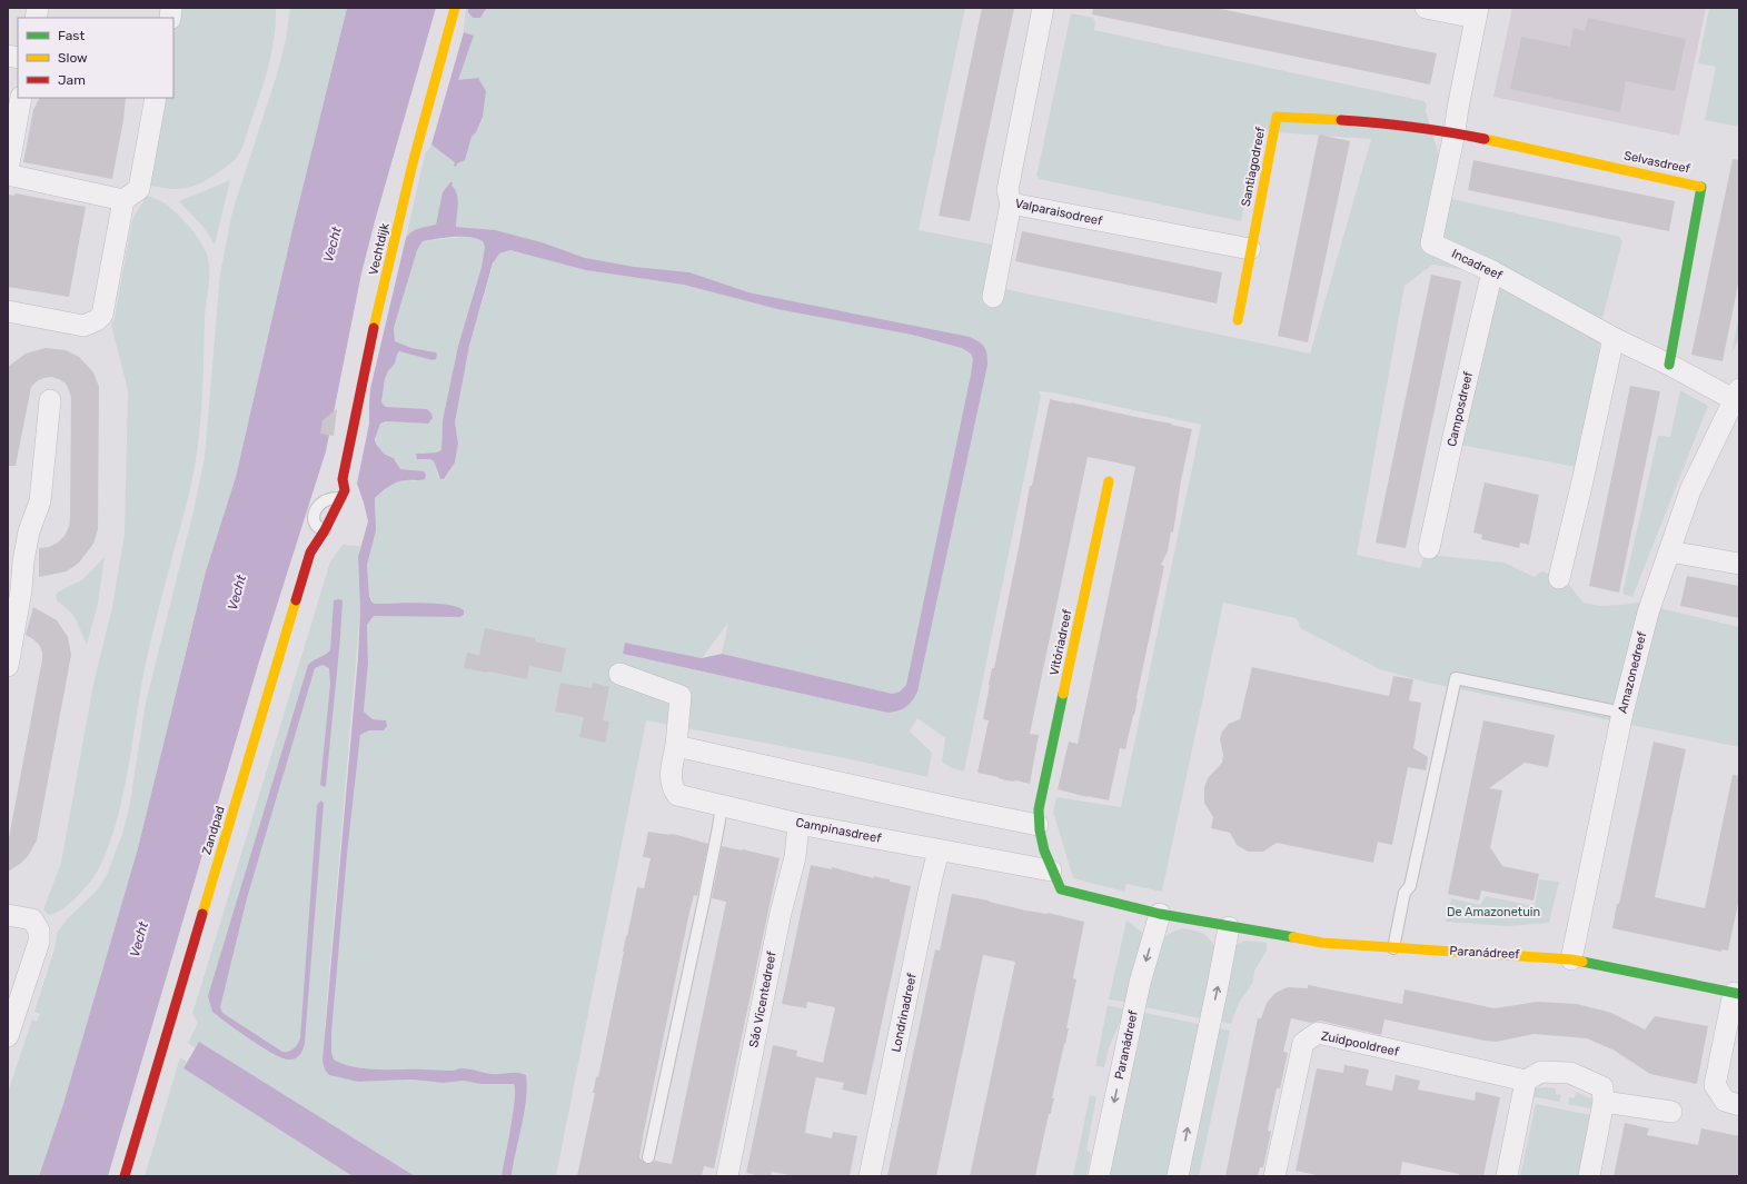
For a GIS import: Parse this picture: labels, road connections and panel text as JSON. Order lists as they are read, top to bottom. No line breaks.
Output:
{"streets":{"street":["Selvasdreef","Santiagodreef","Valparaisodreef","Vechtdijk","Incadreef","Camposdreef","Vitóriadreef","Amazonedreef","Zandpad","Campinasdreef","Paranádreef","Sáo Vicentedreef","Londrinadreef","Zuidpooldreef"]},"crossings":[["Selvasdreef","Santiagodreef"],["Selvasdreef","Incadreef"],["Santiagodreef","Valparaisodreef"],["Santiagodreef","Incadreef"],["Vechtdijk","Zandpad"],["Incadreef","Camposdreef"],["Incadreef","Amazonedreef"],["Vitóriadreef","Paranádreef"],["Amazonedreef","Paranádreef"],["Campinasdreef","Paranádreef"],["Campinasdreef","Sáo Vicentedreef"],["Campinasdreef","Londrinadreef"]],"water":["Vecht"],"parks":["De Amazonetuin"],"legend":["Fast","Slow","Jam"]}
